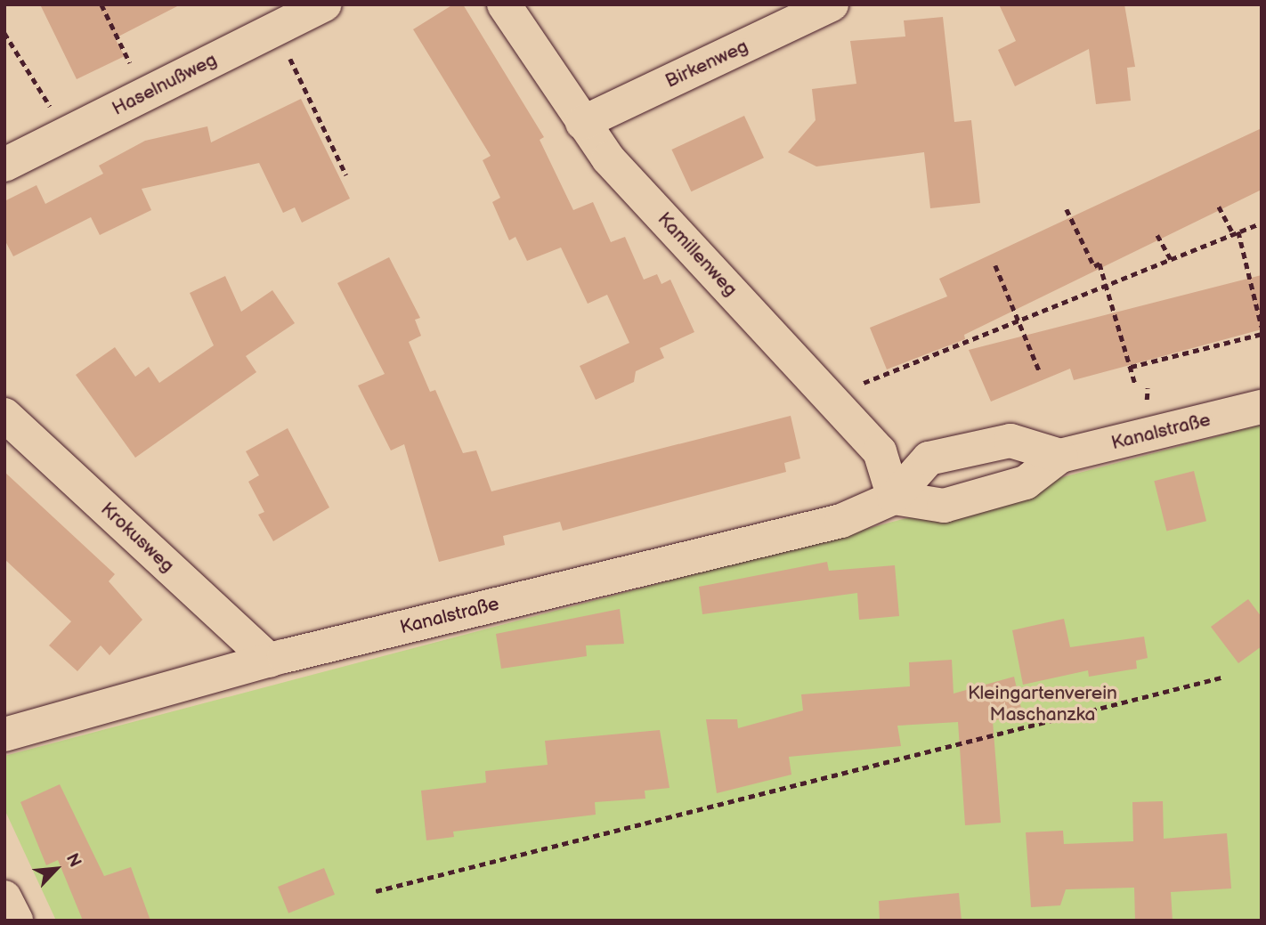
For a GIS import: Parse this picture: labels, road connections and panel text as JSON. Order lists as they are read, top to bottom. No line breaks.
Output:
{"streets":{"street":["Birkenweg","Haselnußweg","Kamillenweg","Kanalstraße","Krokusweg"]},"crossings":[["Birkenweg","Kamillenweg"],["Kamillenweg","Kanalstraße"],["Kanalstraße","Krokusweg"]],"parks":["Kleingartenverein Maschanzka"],"north":"top right"}
